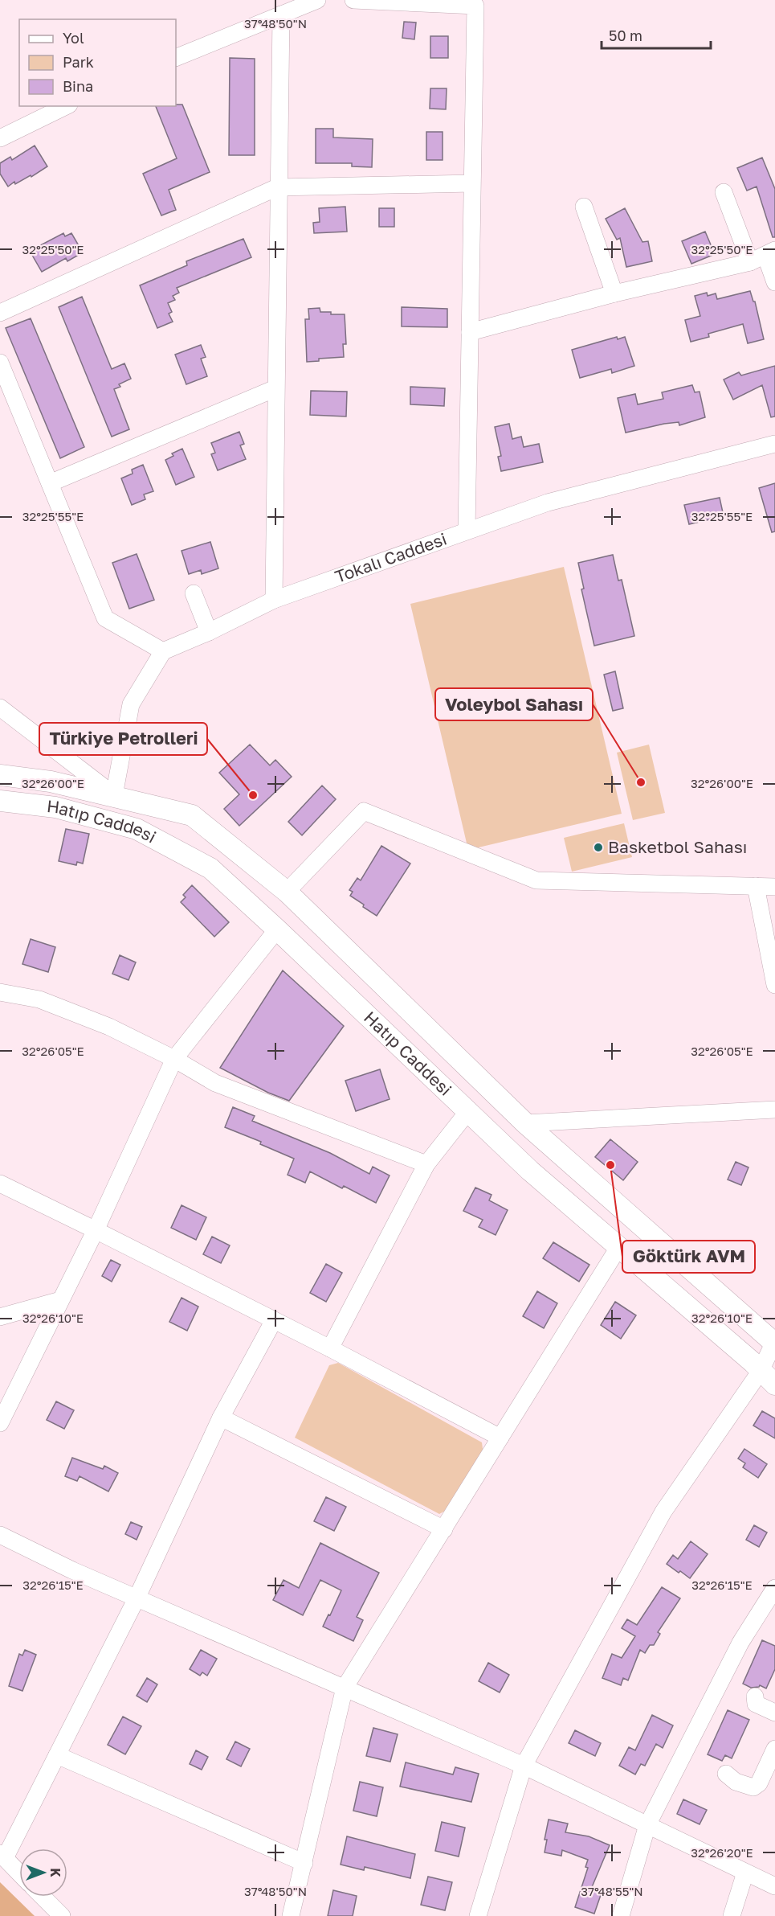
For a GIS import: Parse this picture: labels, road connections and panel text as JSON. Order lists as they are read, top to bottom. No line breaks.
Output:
{"streets":{"main road":["Hatıp Caddesi"],"street":["Tokalı Caddesi"]},"places":["Voleybol Sahası","Türkiye Petrolleri","Basketbol Sahası","Göktürk AVM"],"legend":["Yol","Park","Bina"],"scale_bar":"50 m","north":"right","coordinates":["37°48'50\"N","32°25'50\"E","32°25'55\"E","32°26'00\"E","32°26'05\"E","32°26'10\"E","32°26'15\"E","32°26'20\"E","37°48'55\"N"]}
